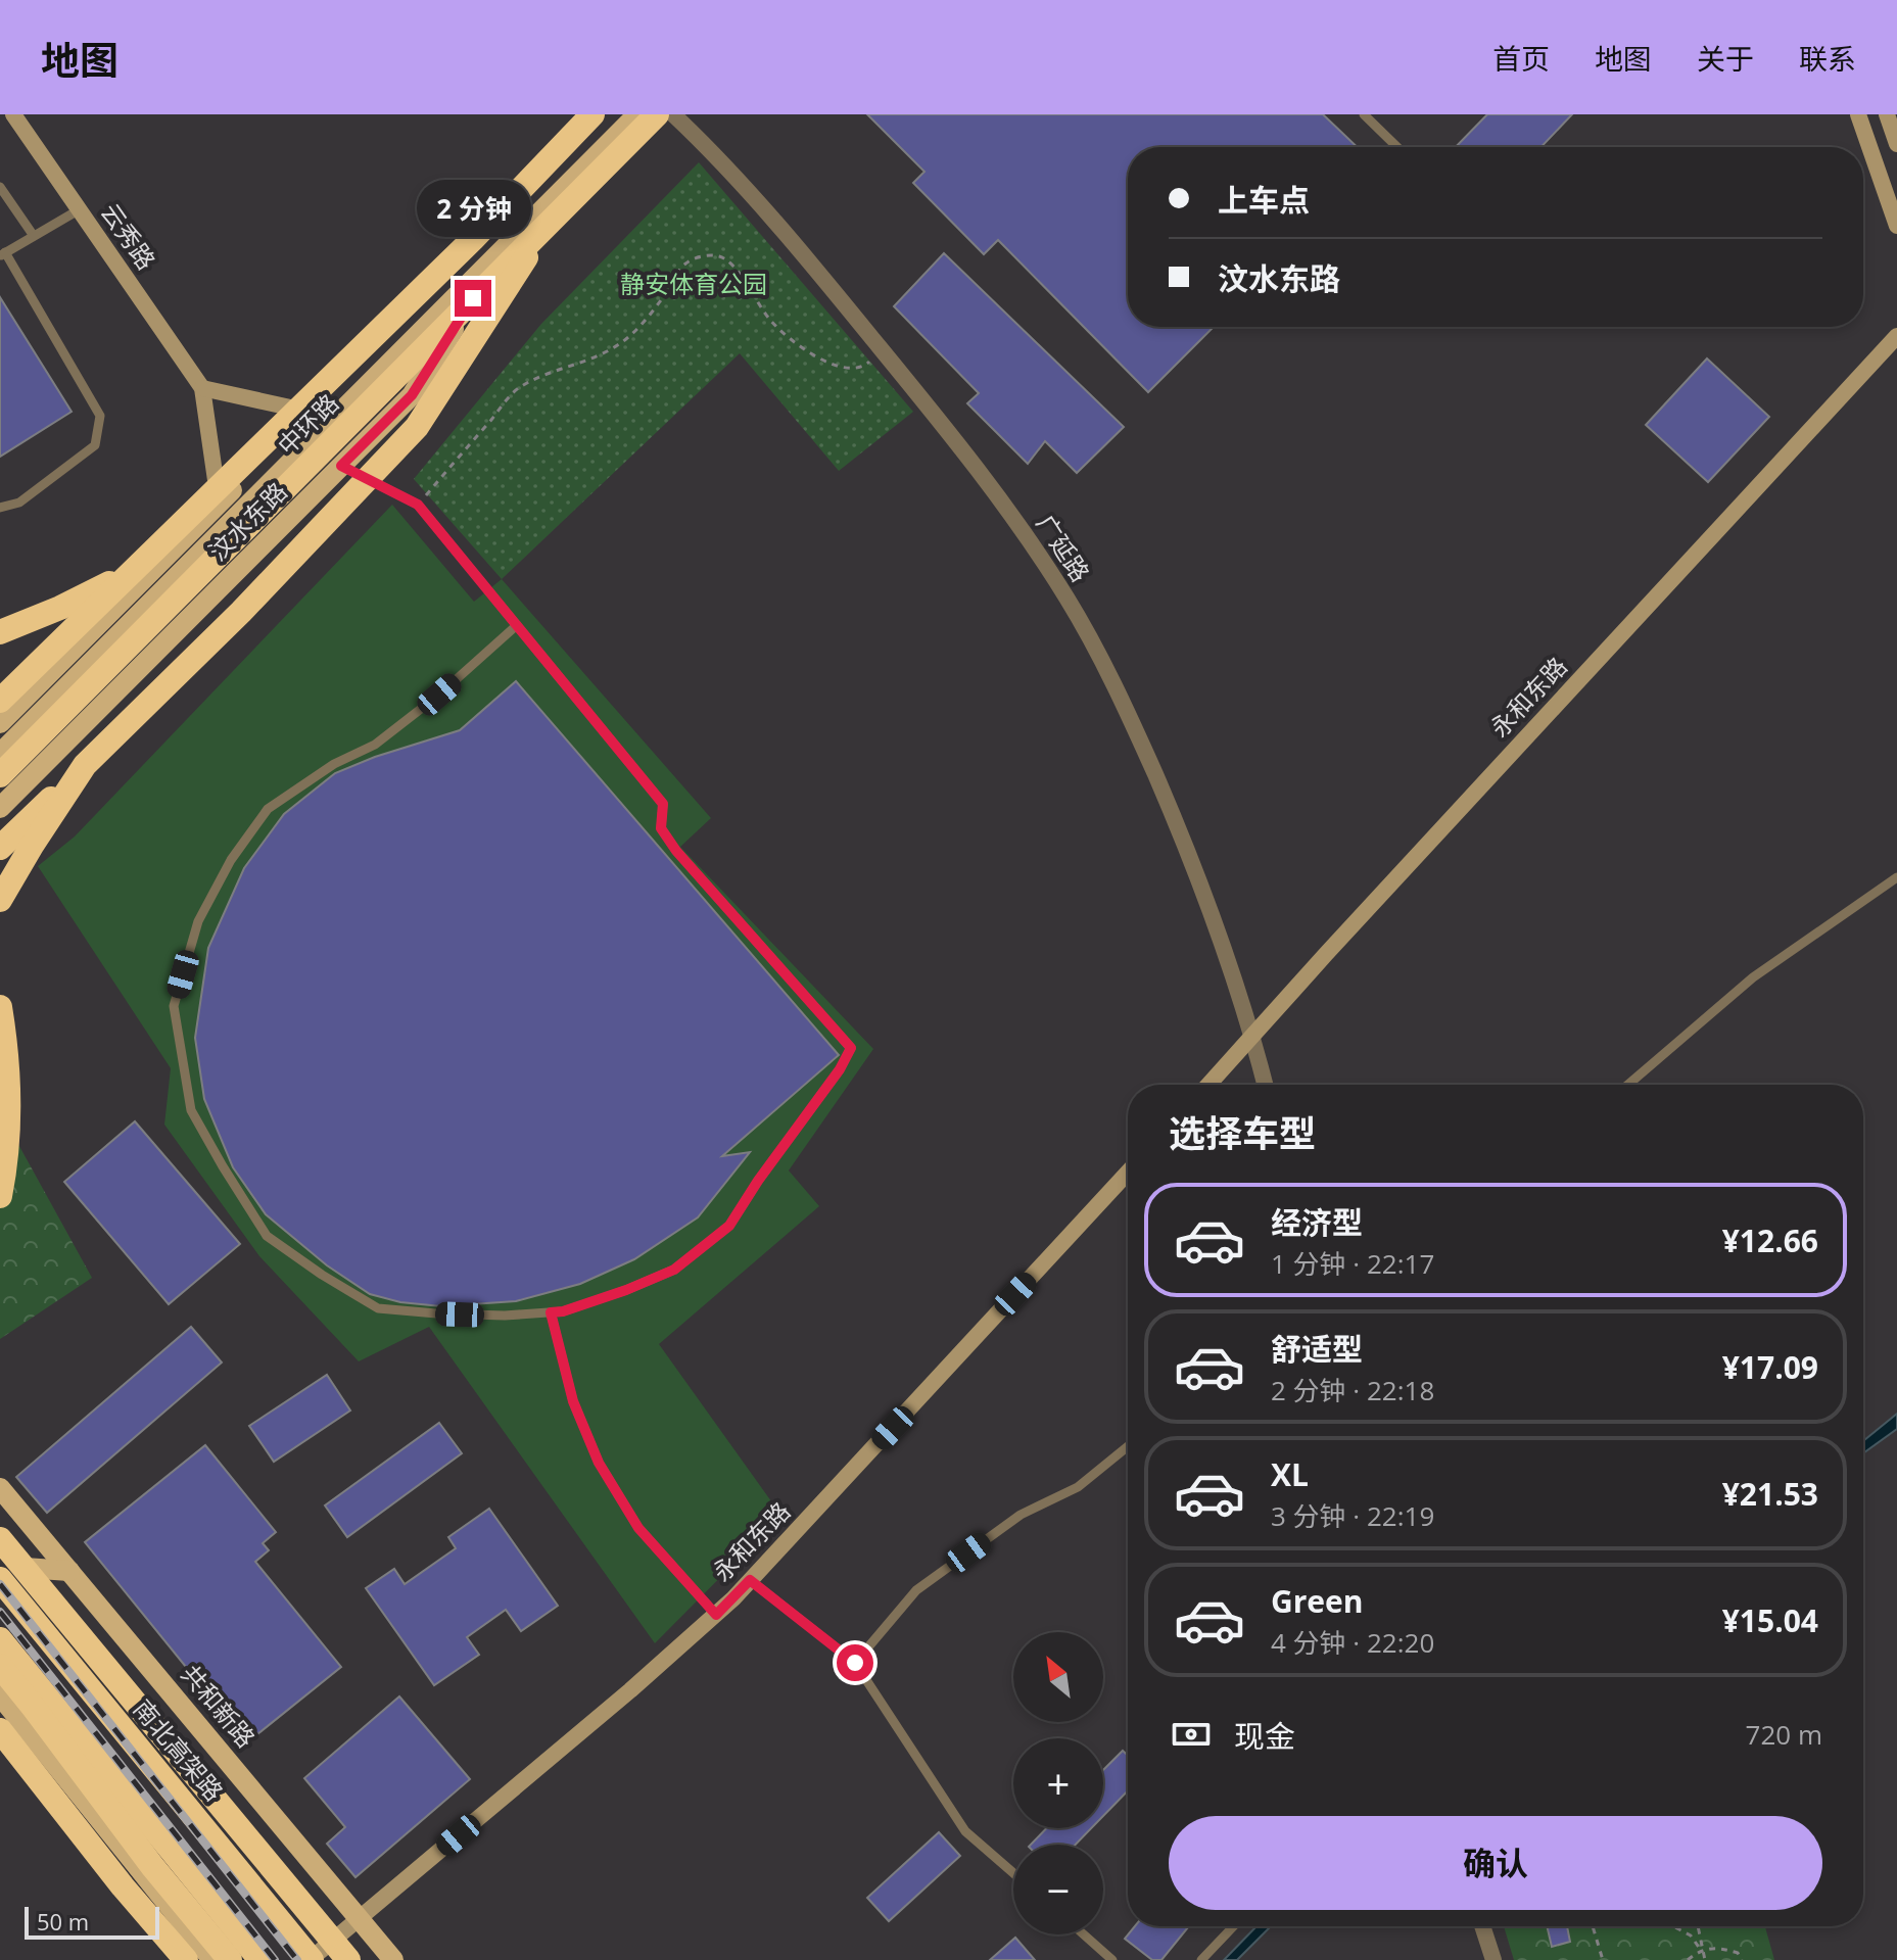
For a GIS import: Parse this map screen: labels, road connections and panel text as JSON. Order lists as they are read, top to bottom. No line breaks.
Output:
{"streets":{"highway":["中环路","南北高架路"],"main road":["汶水东路","共和新路"],"street":["云秀路","广延路","永和东路"]},"crossings":[["广延路","永和东路"],["永和东路","共和新路"],["永和东路","南北高架路"]],"parks":["静安体育公园"],"scale_bar":"50 m","north":"top left","page":{"header":"地图","nav":["首页","地图","关于","联系"],"banner":["上车点","汶水东路"],"bubble":"2 分钟","heading":"选择车型","list":[{"name":"经济型","note":"1 分钟 · 22:17","value":"¥12.66"},{"name":"舒适型","note":"2 分钟 · 22:18","value":"¥17.09"},{"name":"XL","note":"3 分钟 · 22:19","value":"¥21.53"},{"name":"Green","note":"4 分钟 · 22:20","value":"¥15.04"}],"map_buttons":["+","−"],"pay":["现金","720 m"],"buttons":"确认","scale":"50 m"}}
